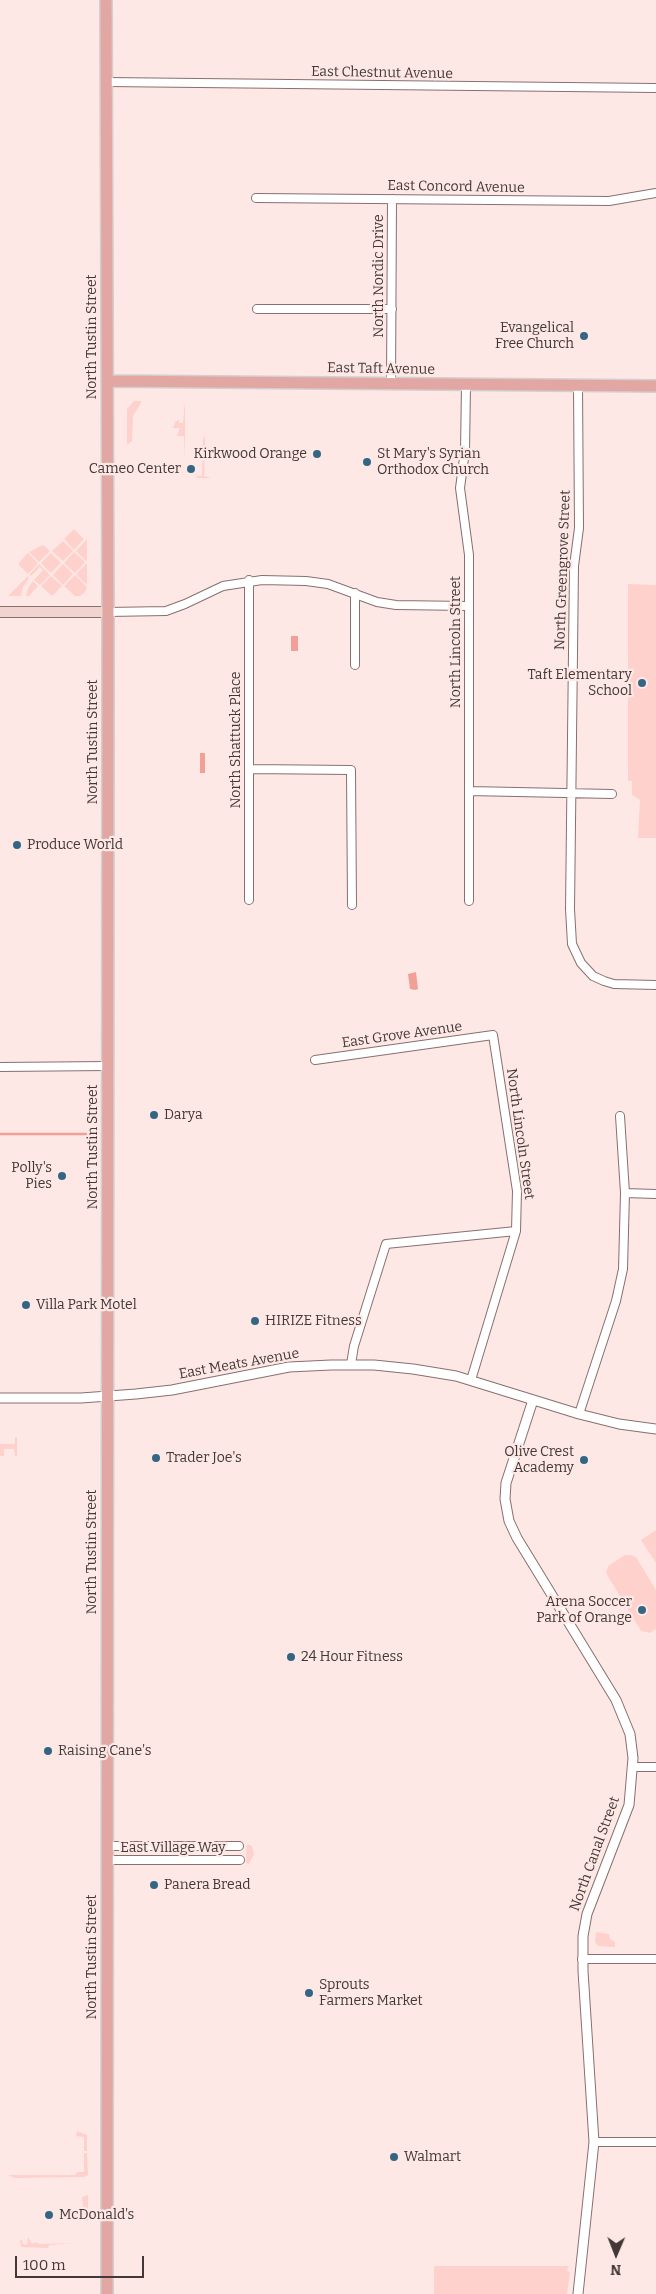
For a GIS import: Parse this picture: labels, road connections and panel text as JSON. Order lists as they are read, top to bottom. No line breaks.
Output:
{"streets":{"main road":["North Tustin Street","East Taft Avenue"],"street":["East Chestnut Avenue","East Concord Avenue","North Nordic Drive","North Greengrove Street","North Lincoln Street","North Shattuck Place","East Grove Avenue","East Meats Avenue","East Village Way","North Canal Street"]},"crossings":[["East Chestnut Avenue","North Tustin Street"],["East Concord Avenue","North Nordic Drive"],["North Nordic Drive","East Taft Avenue"],["North Tustin Street","East Taft Avenue"],["North Tustin Street","East Meats Avenue"],["North Tustin Street","East Village Way"],["East Taft Avenue","North Greengrove Street"],["East Taft Avenue","North Lincoln Street"],["North Lincoln Street","East Grove Avenue"],["North Lincoln Street","East Meats Avenue"],["East Meats Avenue","North Canal Street"]],"places":["Evangelical Free Church","Kirkwood Orange","St Mary's Syrian Orthodox Church","Cameo Center","Taft Elementary School","Produce World","Darya","Polly's Pies","Villa Park Motel","HIRIZE Fitness","Trader Joe's","Olive Crest Academy","Arena Soccer Park of Orange","24 Hour Fitness","Raising Cane's","Panera Bread","Sprouts Farmers Market","Walmart","McDonald's"],"scale_bar":"100 m","north":"bottom"}
